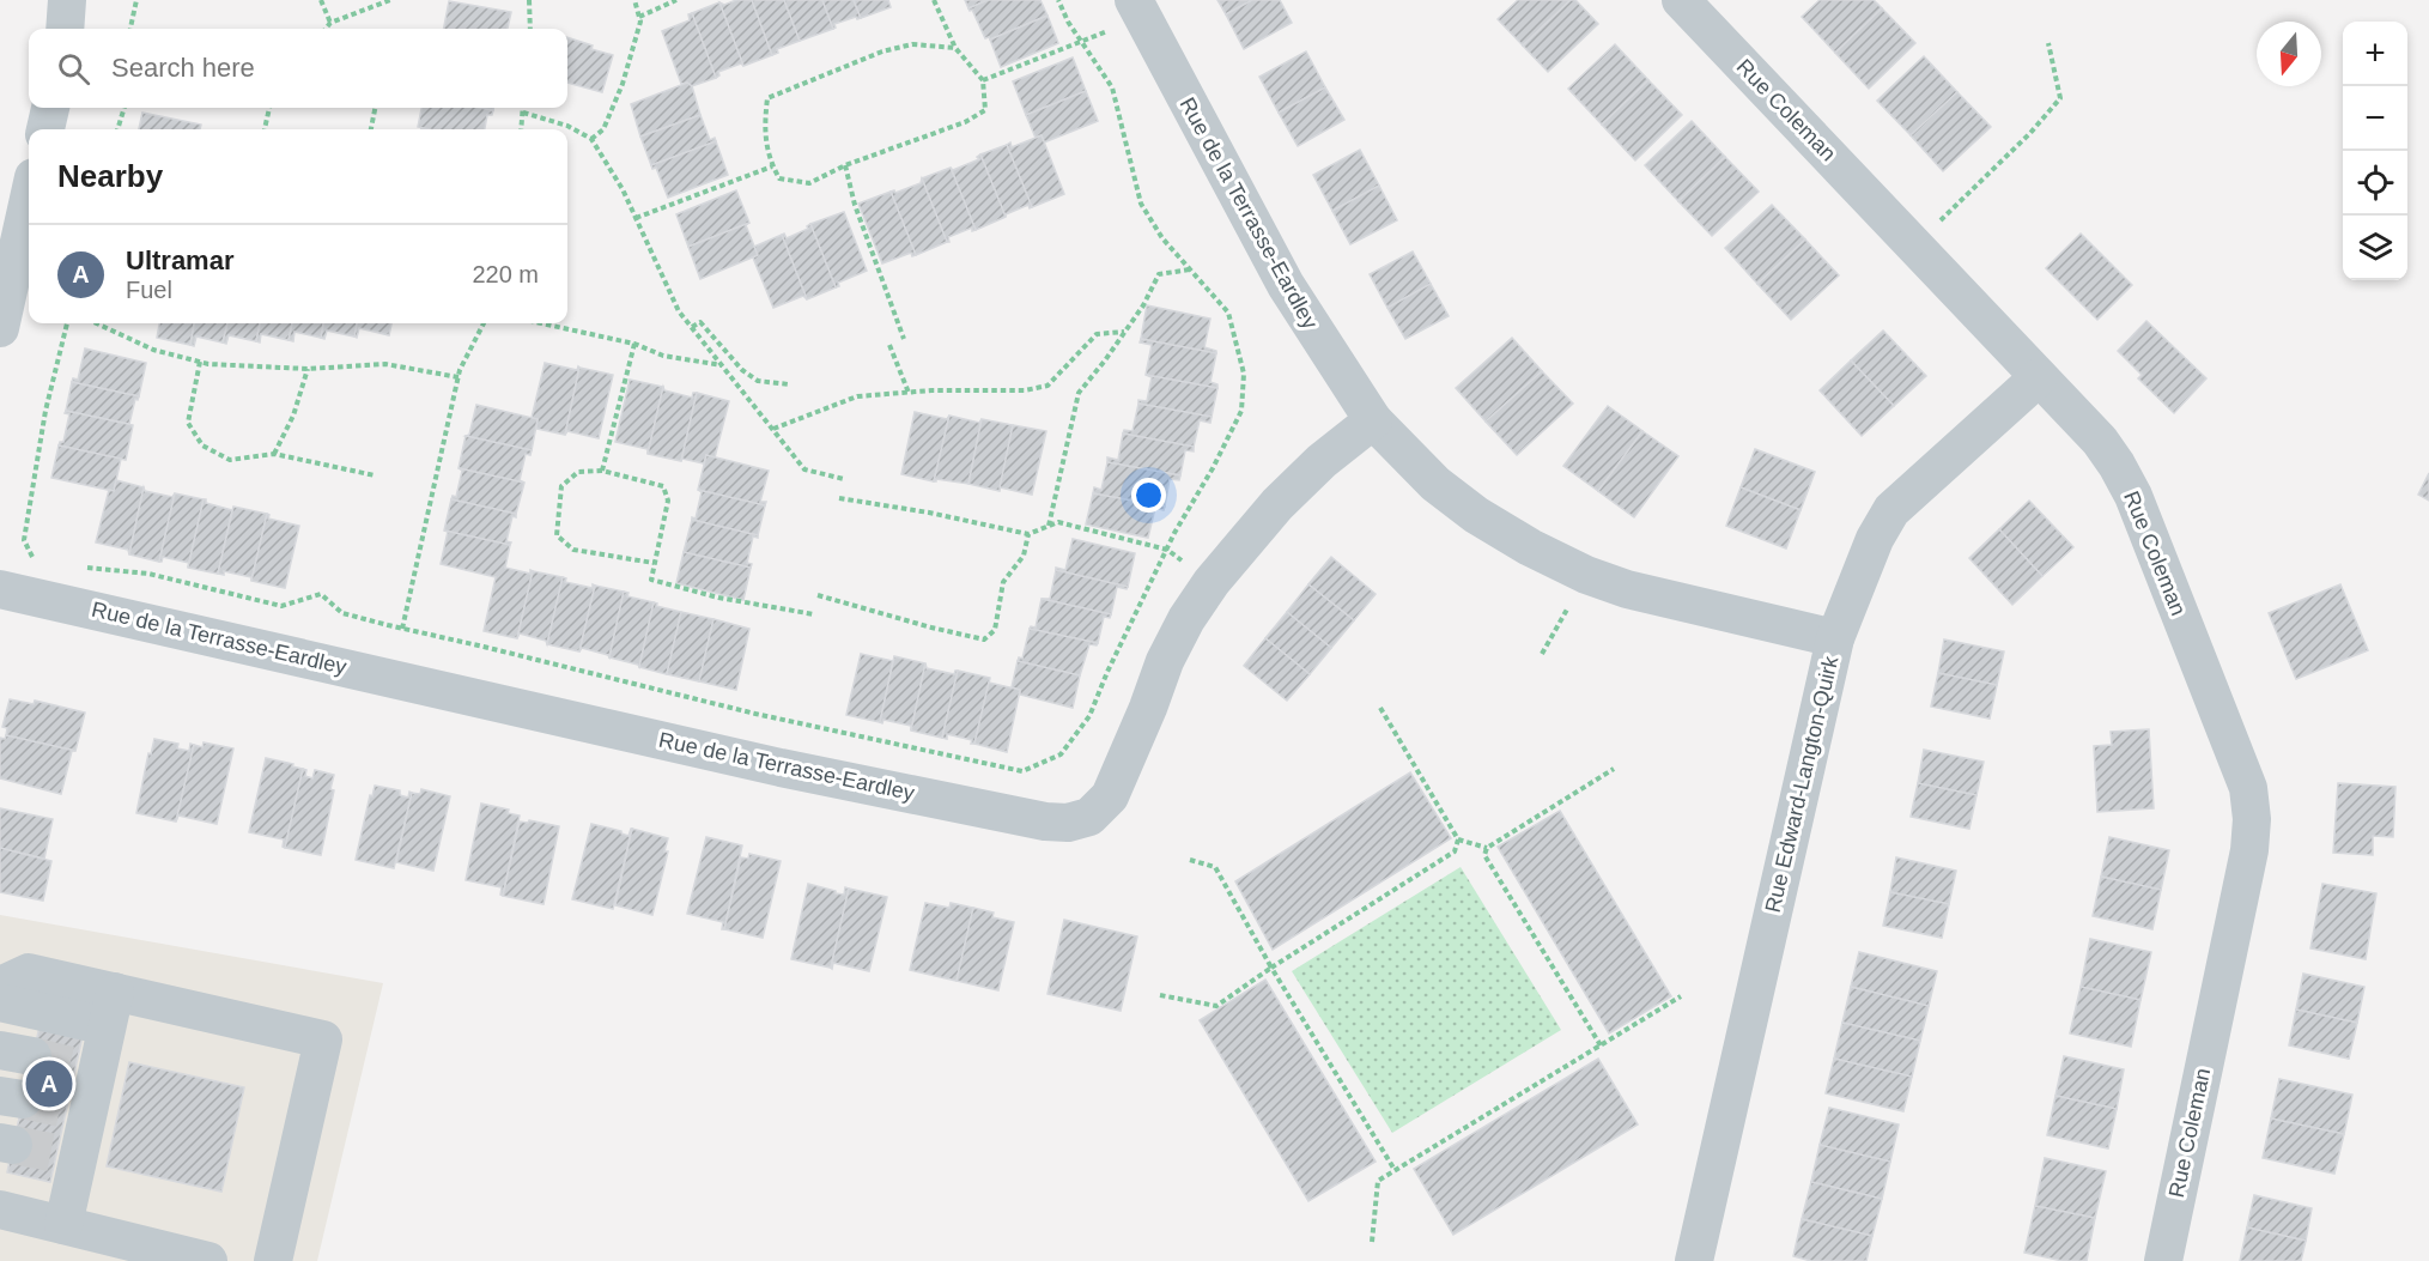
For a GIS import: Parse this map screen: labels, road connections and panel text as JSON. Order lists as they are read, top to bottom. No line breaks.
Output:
{"streets":{"street":["Rue Coleman","Rue de la Terrasse-Eardley","Rue Edward-Langton-Quirk"]},"crossings":[["Rue Coleman","Rue Edward-Langton-Quirk"],["Rue de la Terrasse-Eardley","Rue Edward-Langton-Quirk"]],"north":"bottom","page":{"map_buttons":["+","−"],"search":"Search here","heading":"Nearby","list":[{"mark":"A","name":"Ultramar","note":"Fuel","value":"220 m"}],"pins":"A"}}
